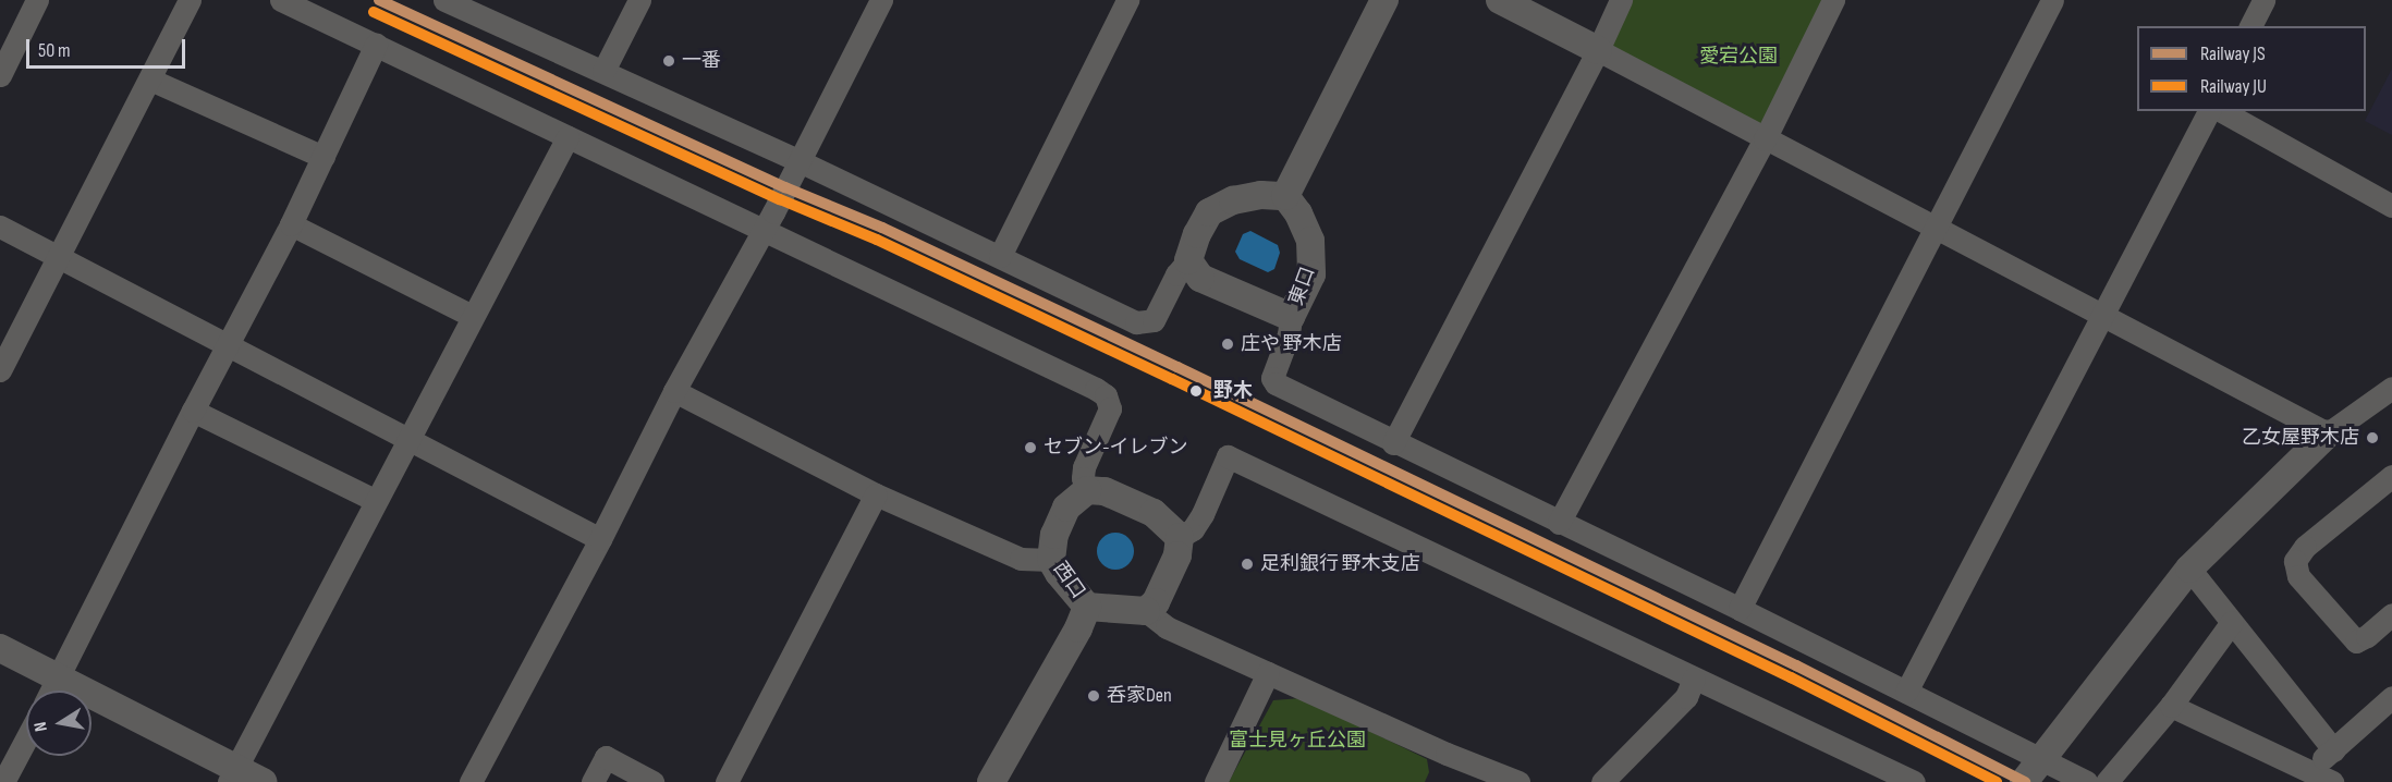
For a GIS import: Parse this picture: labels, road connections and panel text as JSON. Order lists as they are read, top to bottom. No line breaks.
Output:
{"streets":{"street":["東口","西口"]},"parks":["愛宕公園","富士見ヶ丘公園"],"places":["一番","庄や 野木店","野木","乙女屋野木店","セブン-イレブン","足利銀行 野木支店","呑家Den"],"lines":["rail line JS","rail line JU"],"legend":["Railway JS","Railway JU"],"scale_bar":"50 m","north":"left"}
